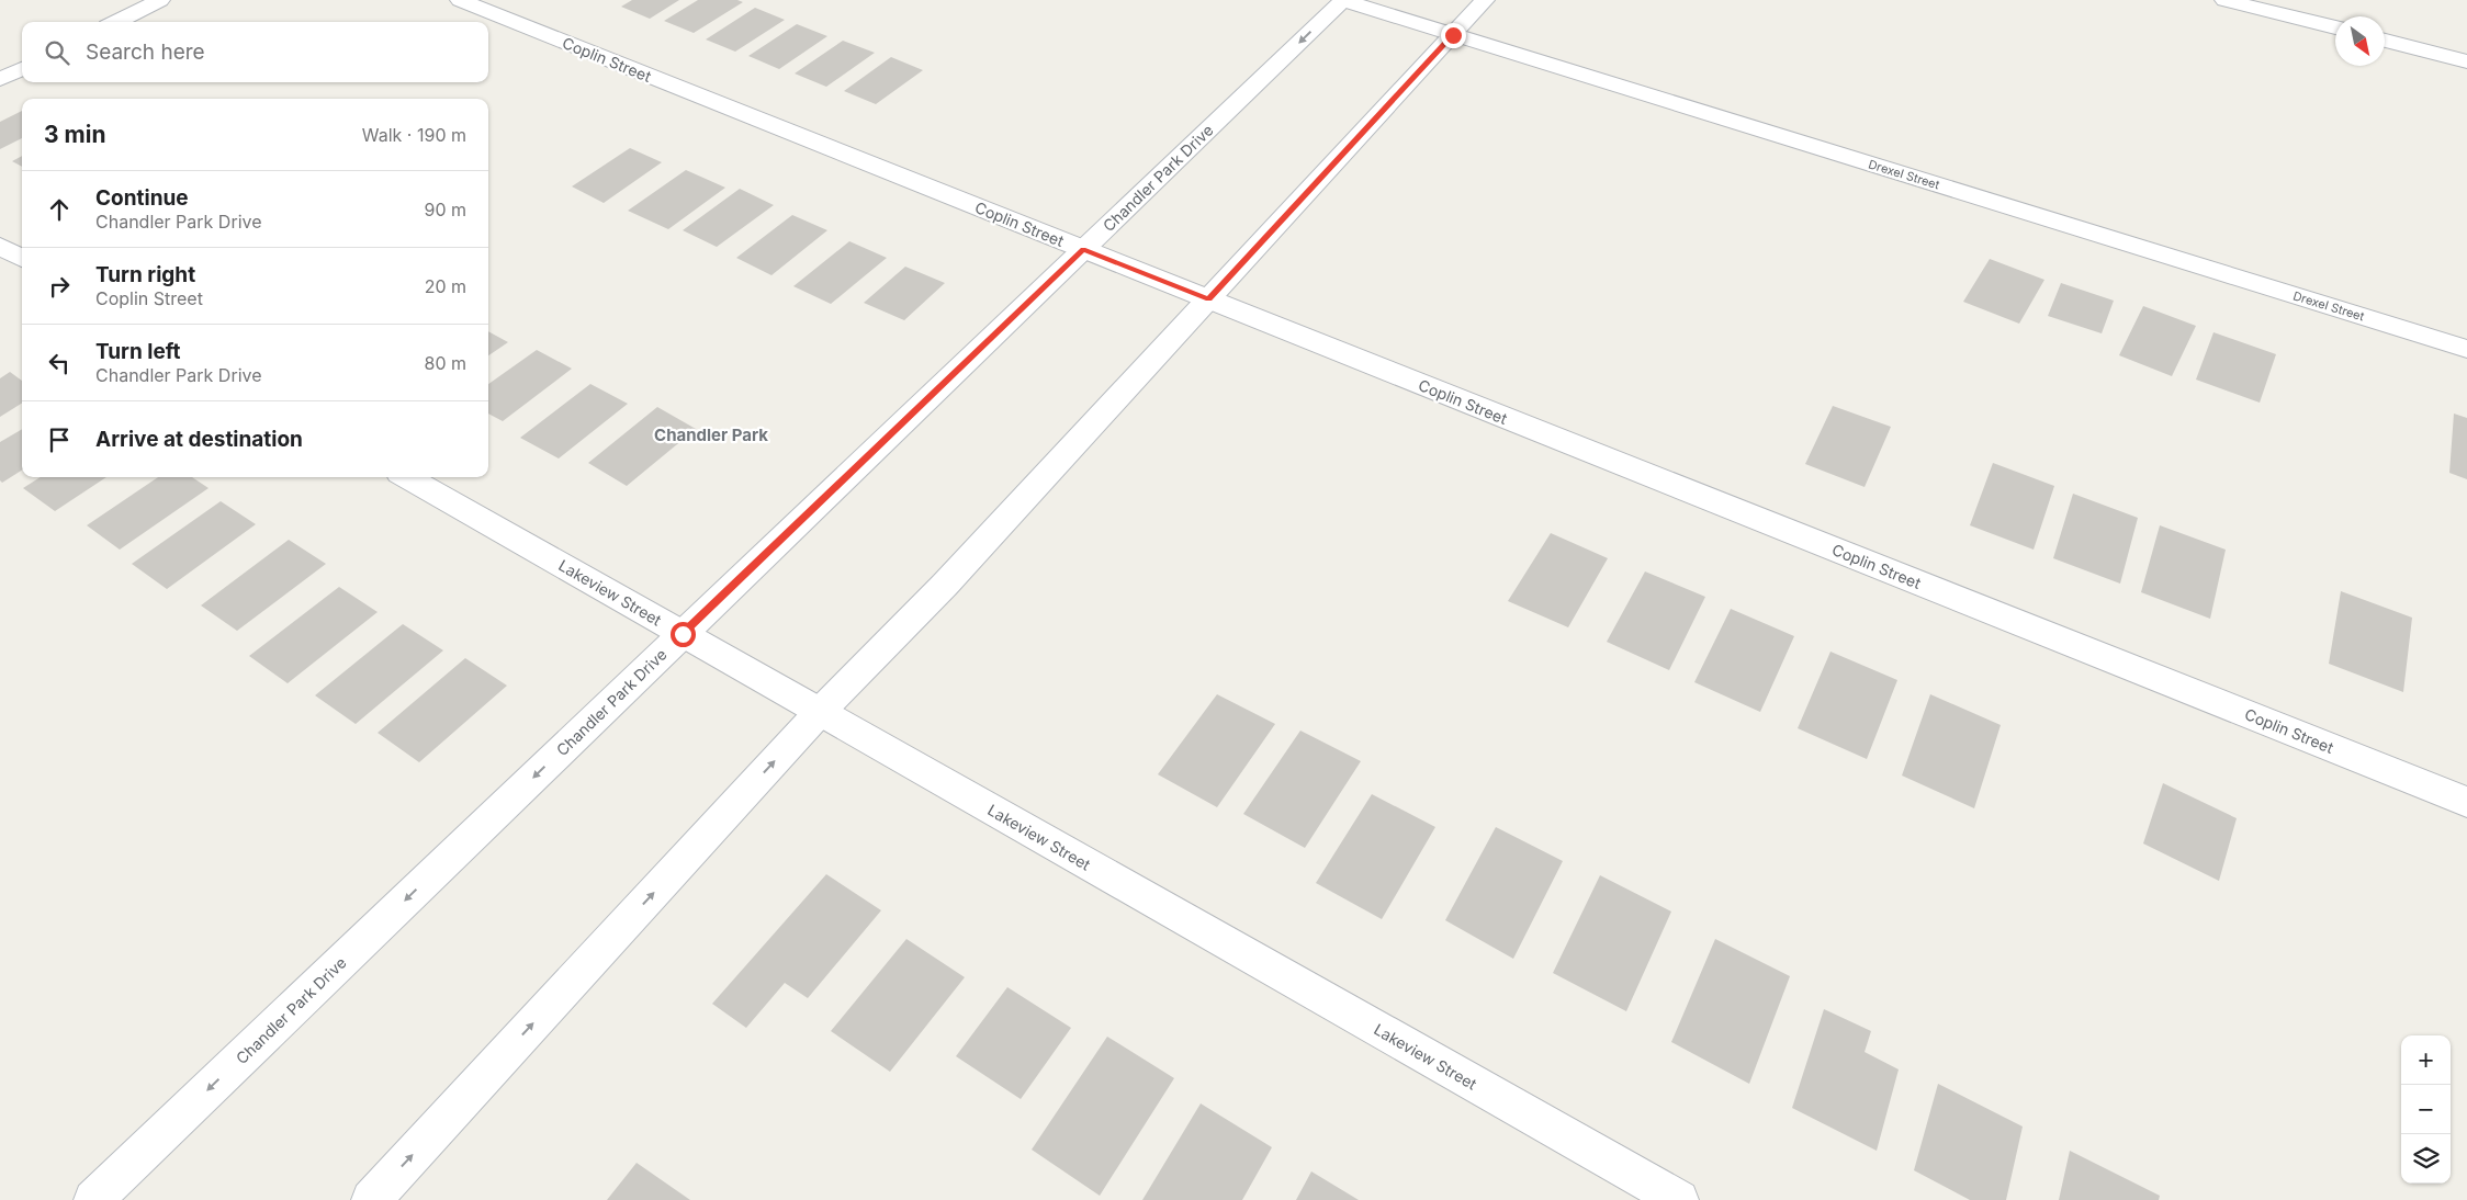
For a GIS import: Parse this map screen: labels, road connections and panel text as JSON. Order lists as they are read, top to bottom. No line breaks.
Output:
{"streets":{"street":["Coplin Street","Drexel Street","Chandler Park Drive","Lakeview Street"]},"crossings":[["Coplin Street","Chandler Park Drive"],["Drexel Street","Chandler Park Drive"],["Chandler Park Drive","Lakeview Street"]],"districts":["Chandler Park"],"north":"bottom right","page":{"search":"Search here","heading":["3 min","Walk · 190 m"],"list":[["Continue","Chandler Park Drive","90 m"],["Turn right","Coplin Street","20 m"],["Turn left","Chandler Park Drive","80 m"],"Arrive at destination"],"map_buttons":["+","−"]}}
